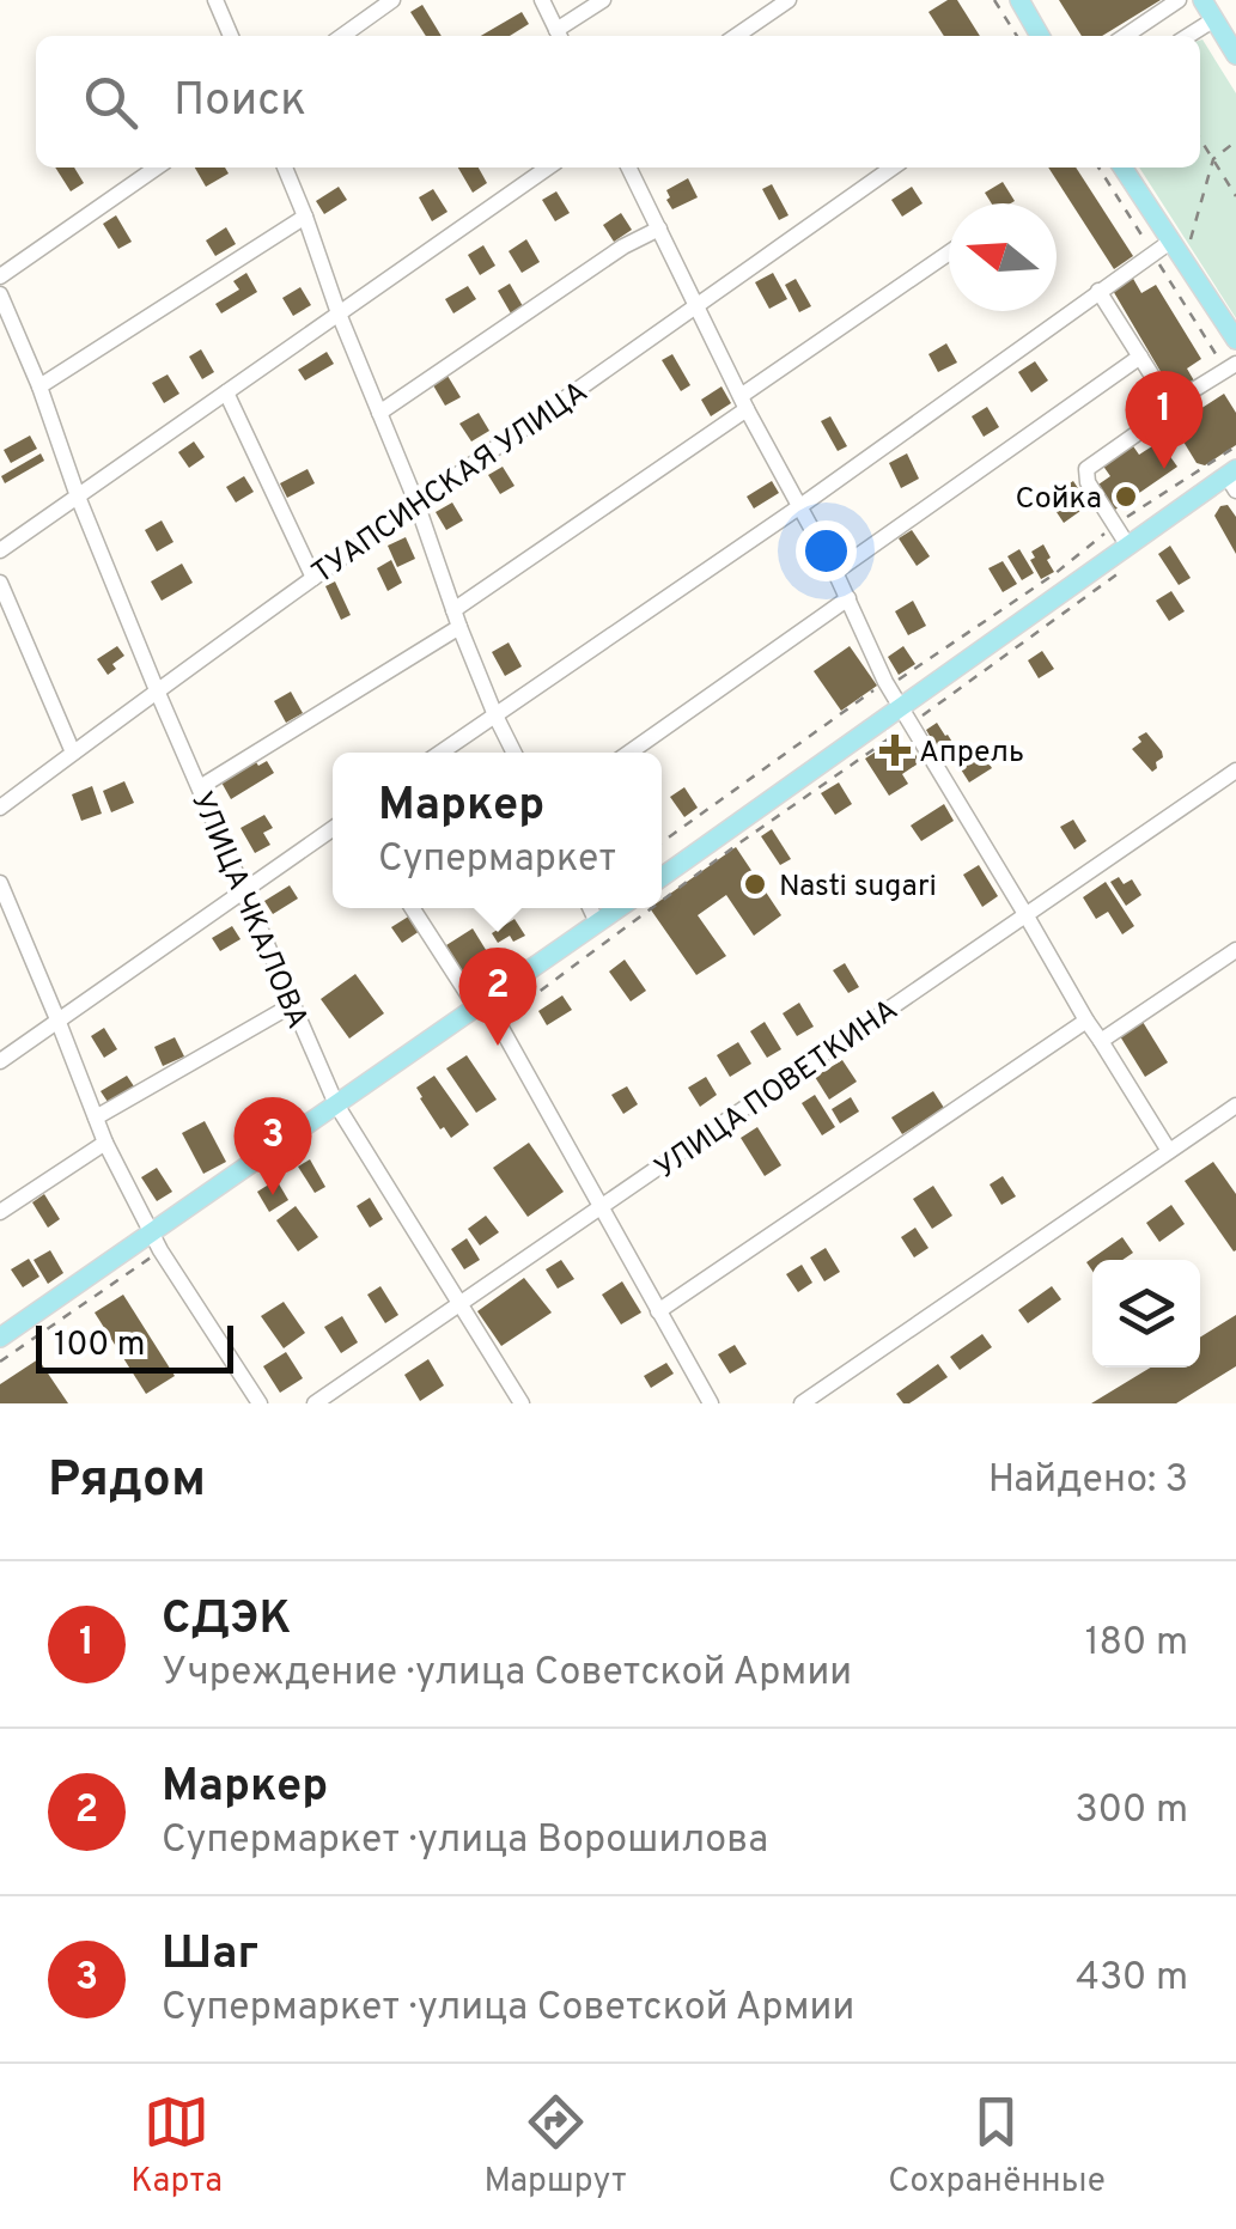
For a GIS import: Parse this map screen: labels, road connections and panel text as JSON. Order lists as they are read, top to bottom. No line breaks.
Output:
{"streets":{"street":["ТУАПСИНСКАЯ УЛИЦА","УЛИЦА ЧКАЛОВА","УЛИЦА ПОВЕТКИНА"]},"crossings":[["ТУАПСИНСКАЯ УЛИЦА","УЛИЦА ЧКАЛОВА"],["УЛИЦА ЧКАЛОВА","УЛИЦА ПОВЕТКИНА"]],"places":{"other":["Сойка","Nasti sugari"],"health":["Апрель"]},"scale_bar":"100 m","north":"left","page":{"search":"Поиск","pins":["1","2","3"],"popup":["Маркер","Супермаркет"],"scale":"100 m","heading":["Рядом","Найдено: 3"],"list":[{"mark":"1","name":"СДЭК","note":"Учреждение · улица Советской Армии","value":"180 m"},{"mark":"2","name":"Маркер","note":"Супермаркет · улица Ворошилова","value":"300 m"},{"mark":"3","name":"Шаг","note":"Супермаркет · улица Советской Армии","value":"430 m"}],"nav":["Карта","Маршрут","Сохранённые"]}}
